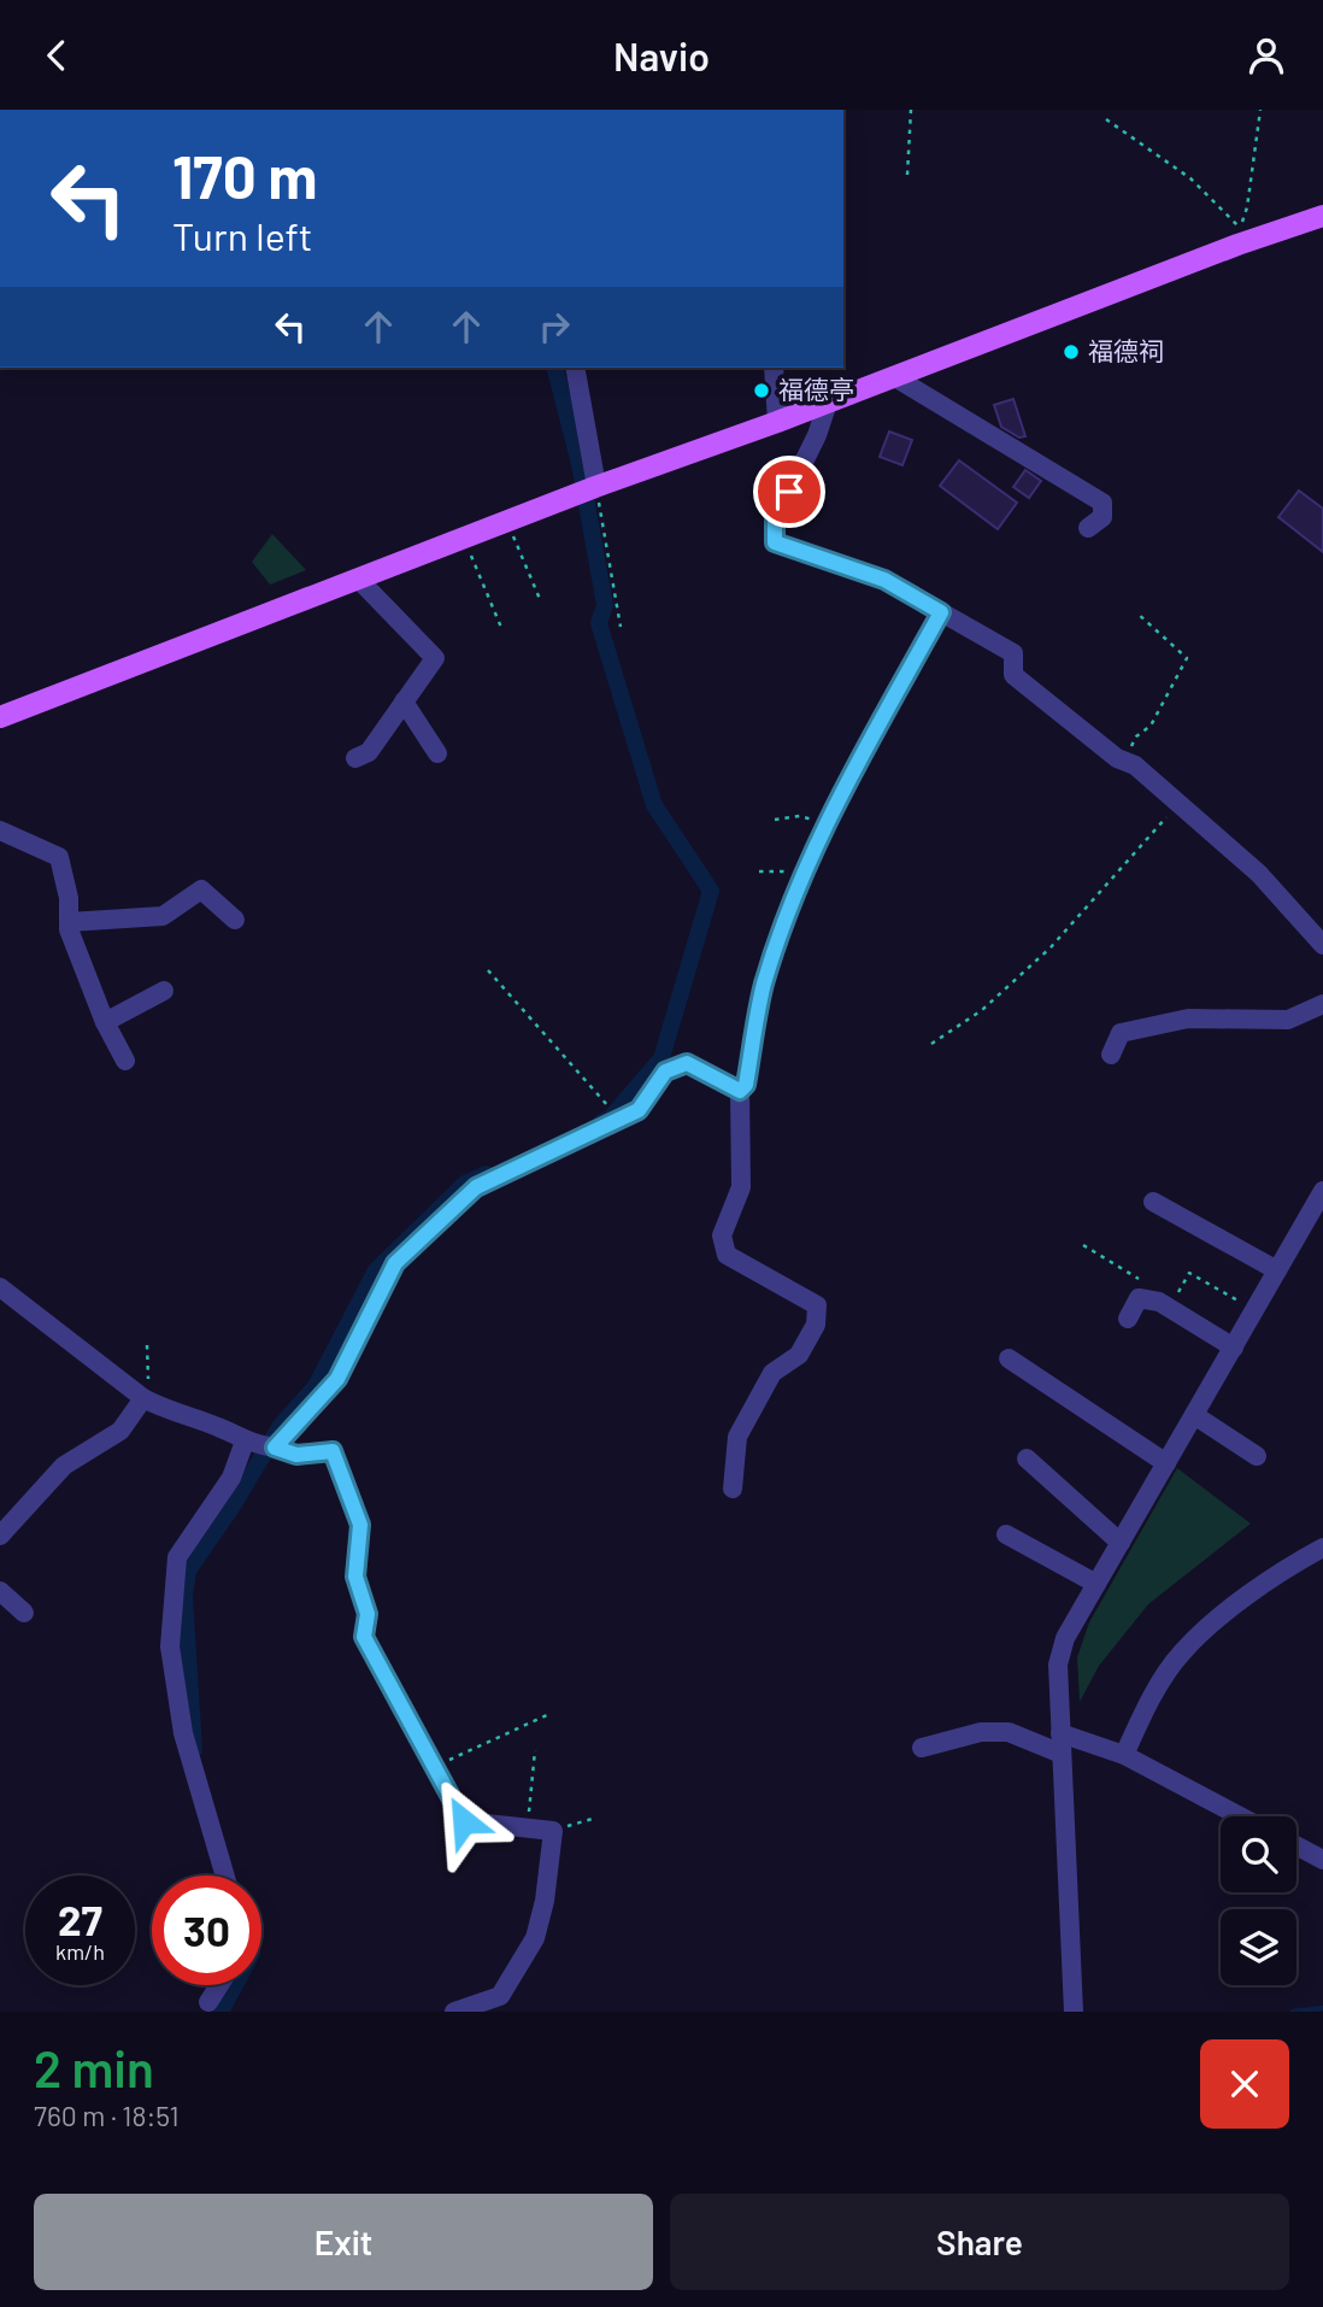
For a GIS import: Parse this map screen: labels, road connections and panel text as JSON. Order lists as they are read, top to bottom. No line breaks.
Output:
{"places":["福德祠","福德亭"],"page":{"header":"Navio","turn":["170 m","Turn left"],"speed":"27 km/h","limit":"30","heading":["2 min","760 m · 18:51"],"buttons":["Exit","Share"]}}
